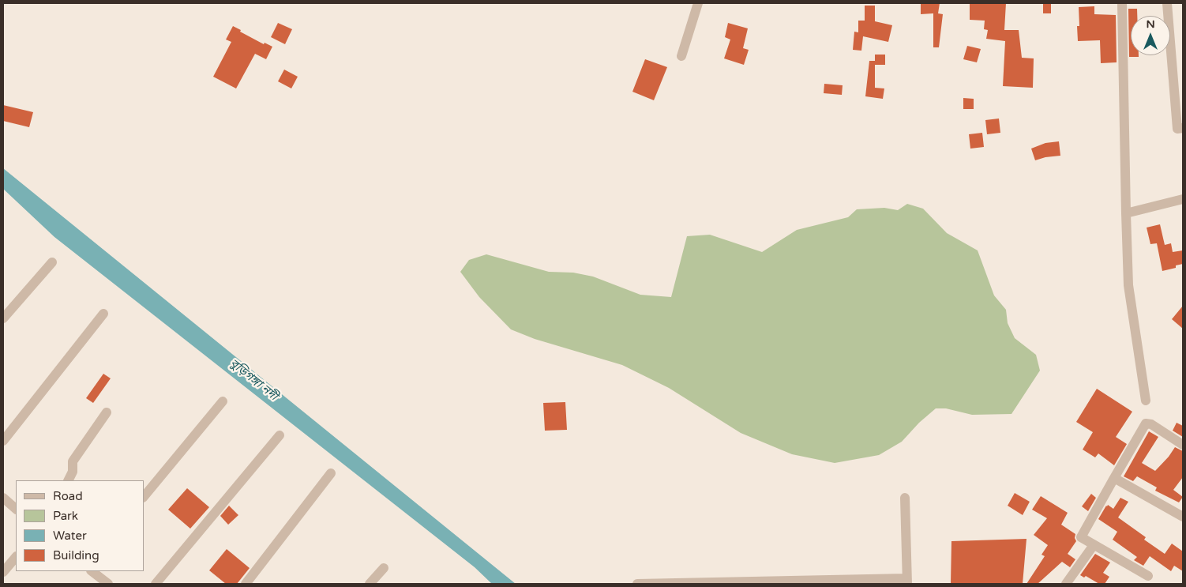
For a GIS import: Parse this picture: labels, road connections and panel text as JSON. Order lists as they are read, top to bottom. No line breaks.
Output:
{"water":["বুড়িগঙ্গা নদী"],"legend":["Road","Park","Water","Building"],"north":"top"}
